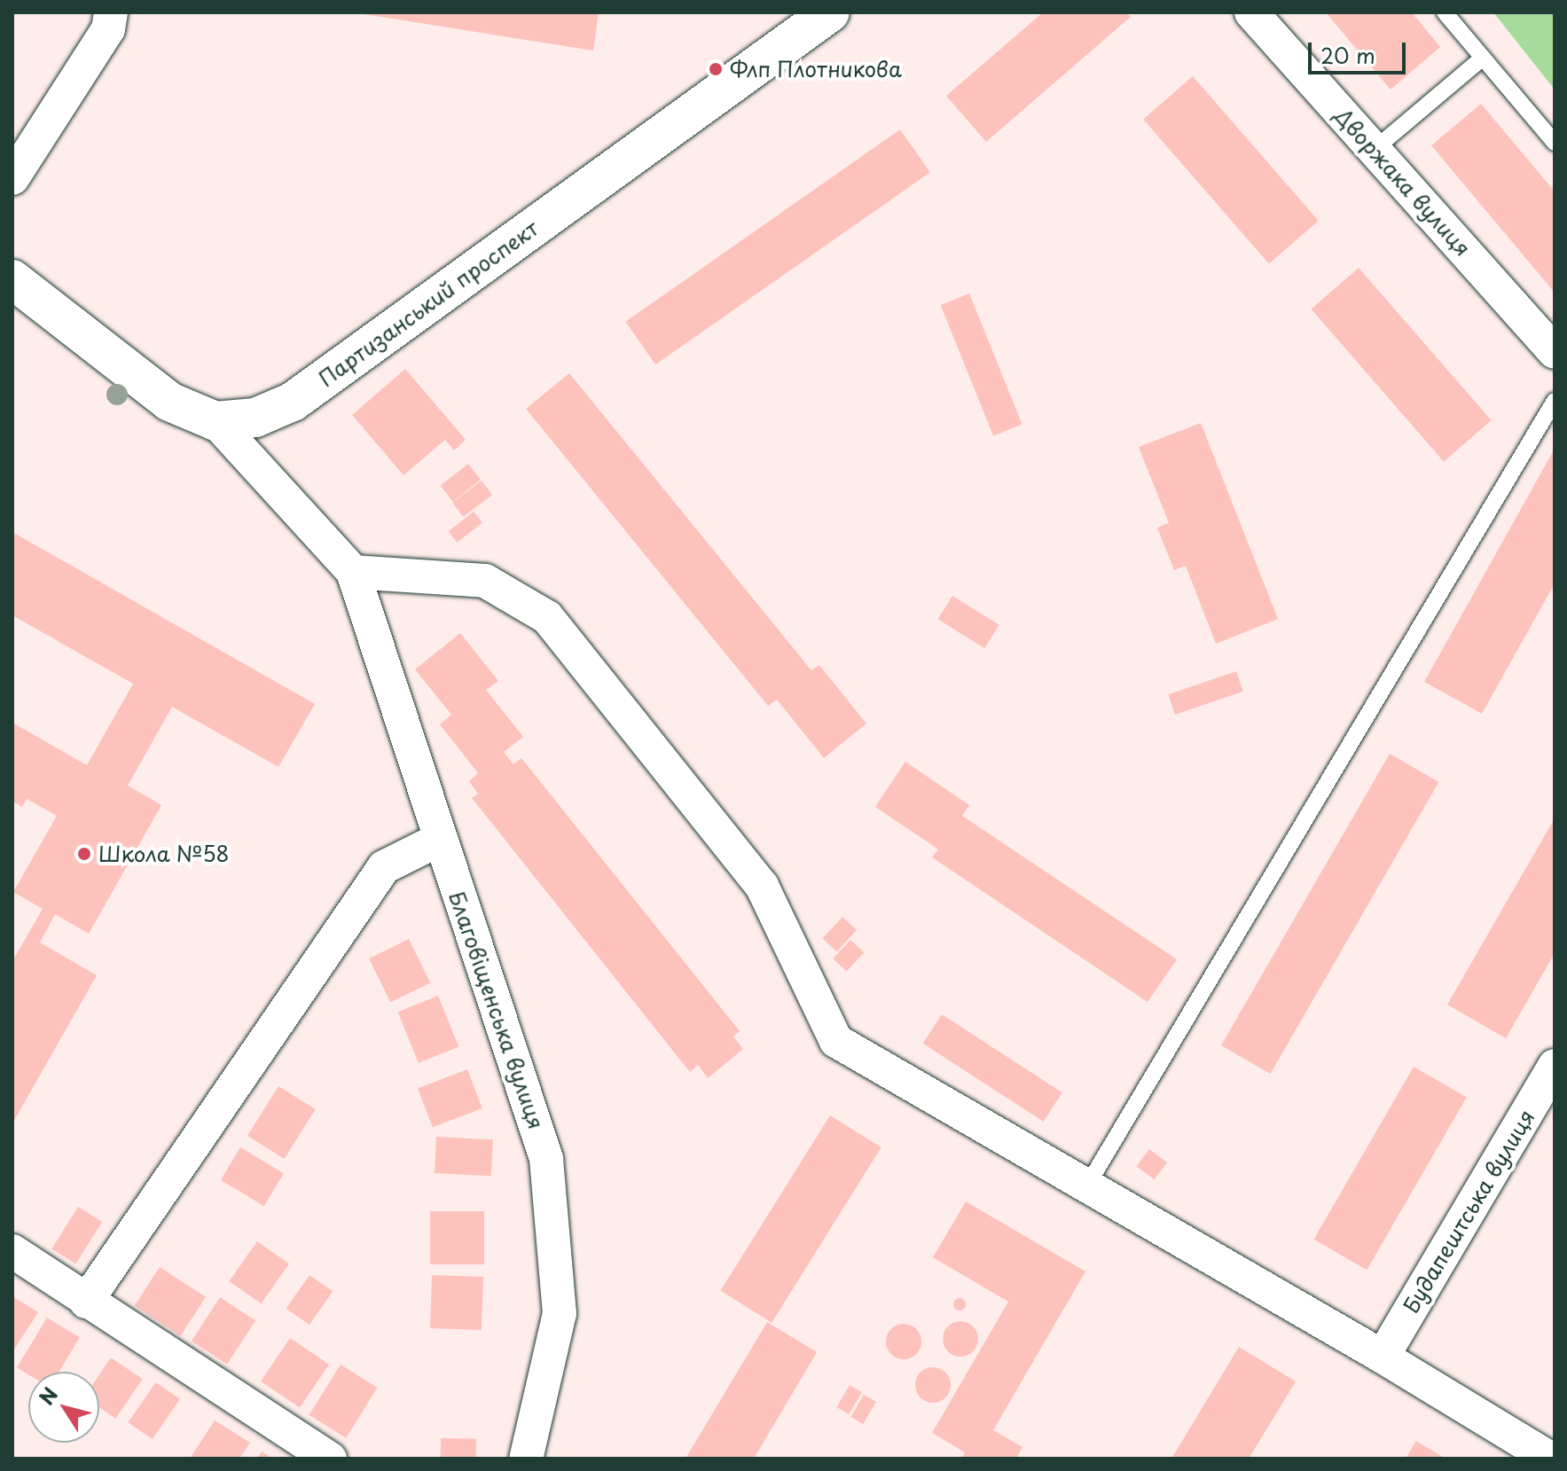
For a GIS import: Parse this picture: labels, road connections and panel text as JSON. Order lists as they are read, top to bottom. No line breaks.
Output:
{"streets":{"street":["Дворжака вулиця","Партизанський проспект","Благовіщенська вулиця","Будапештська вулиця"]},"places":["Флп Плотникова","Школа №58"],"scale_bar":"20 m","north":"top left"}
